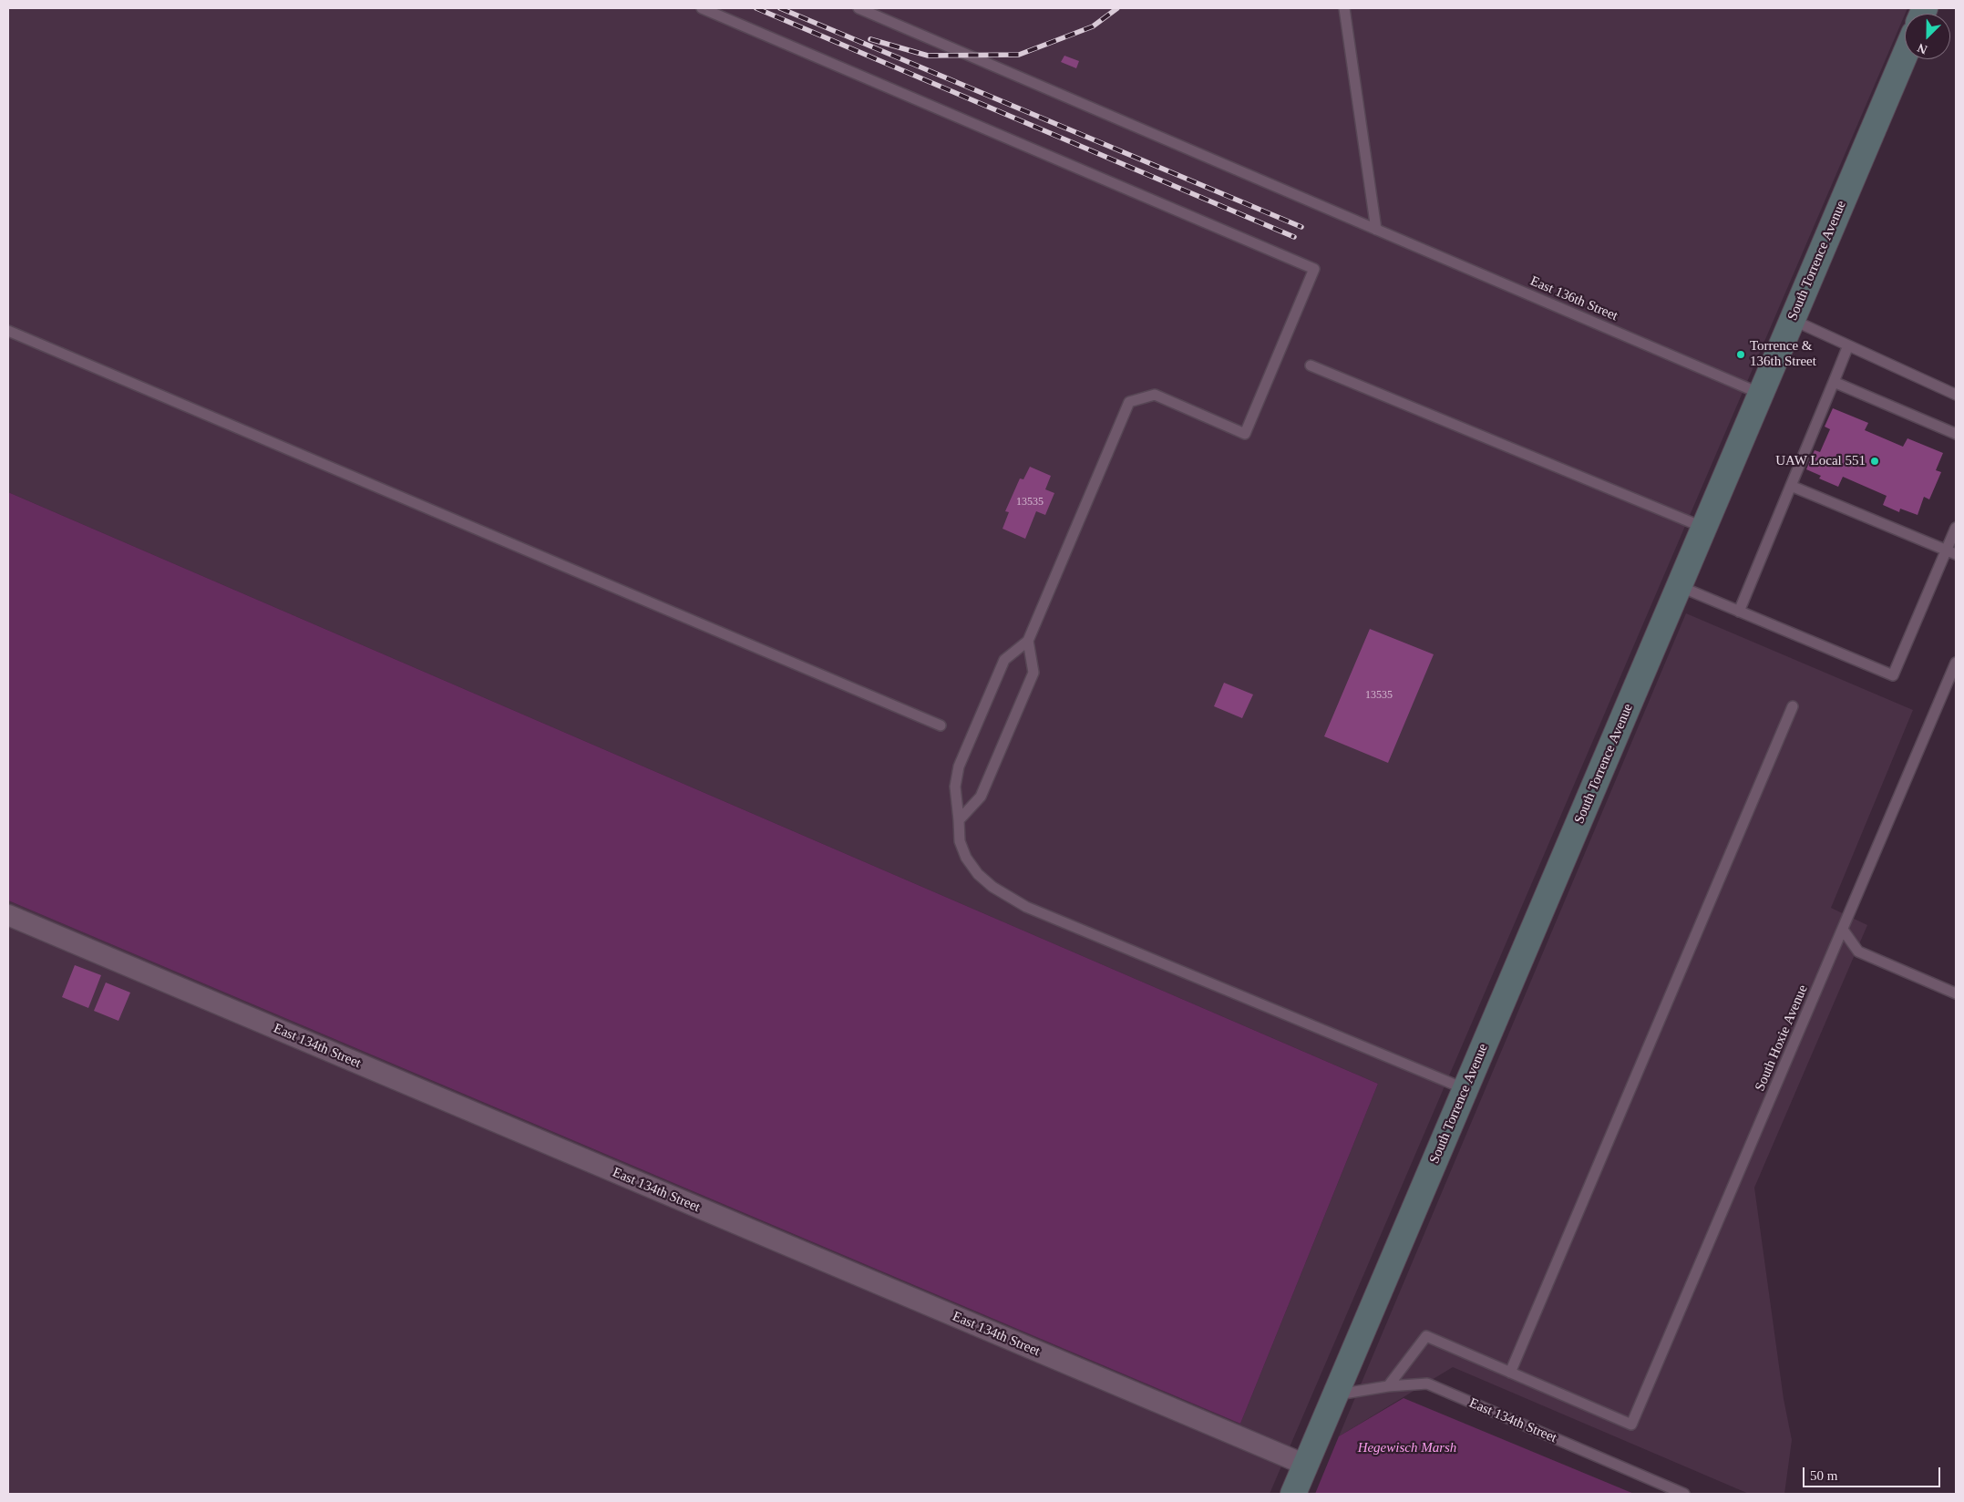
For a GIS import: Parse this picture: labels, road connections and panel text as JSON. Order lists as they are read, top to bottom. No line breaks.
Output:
{"streets":{"main road":["South Torrence Avenue"],"street":["East 134th Street"],"lane":["East 136th Street","South Hoxie Avenue"]},"crossings":[["South Torrence Avenue","East 136th Street"],["South Torrence Avenue","East 134th Street"]],"parks":["Hegewisch Marsh"],"places":["Torrence & 136th Street","UAW Local 551"],"house_numbers":["13535","13535"],"scale_bar":"50 m","north":"bottom left"}
